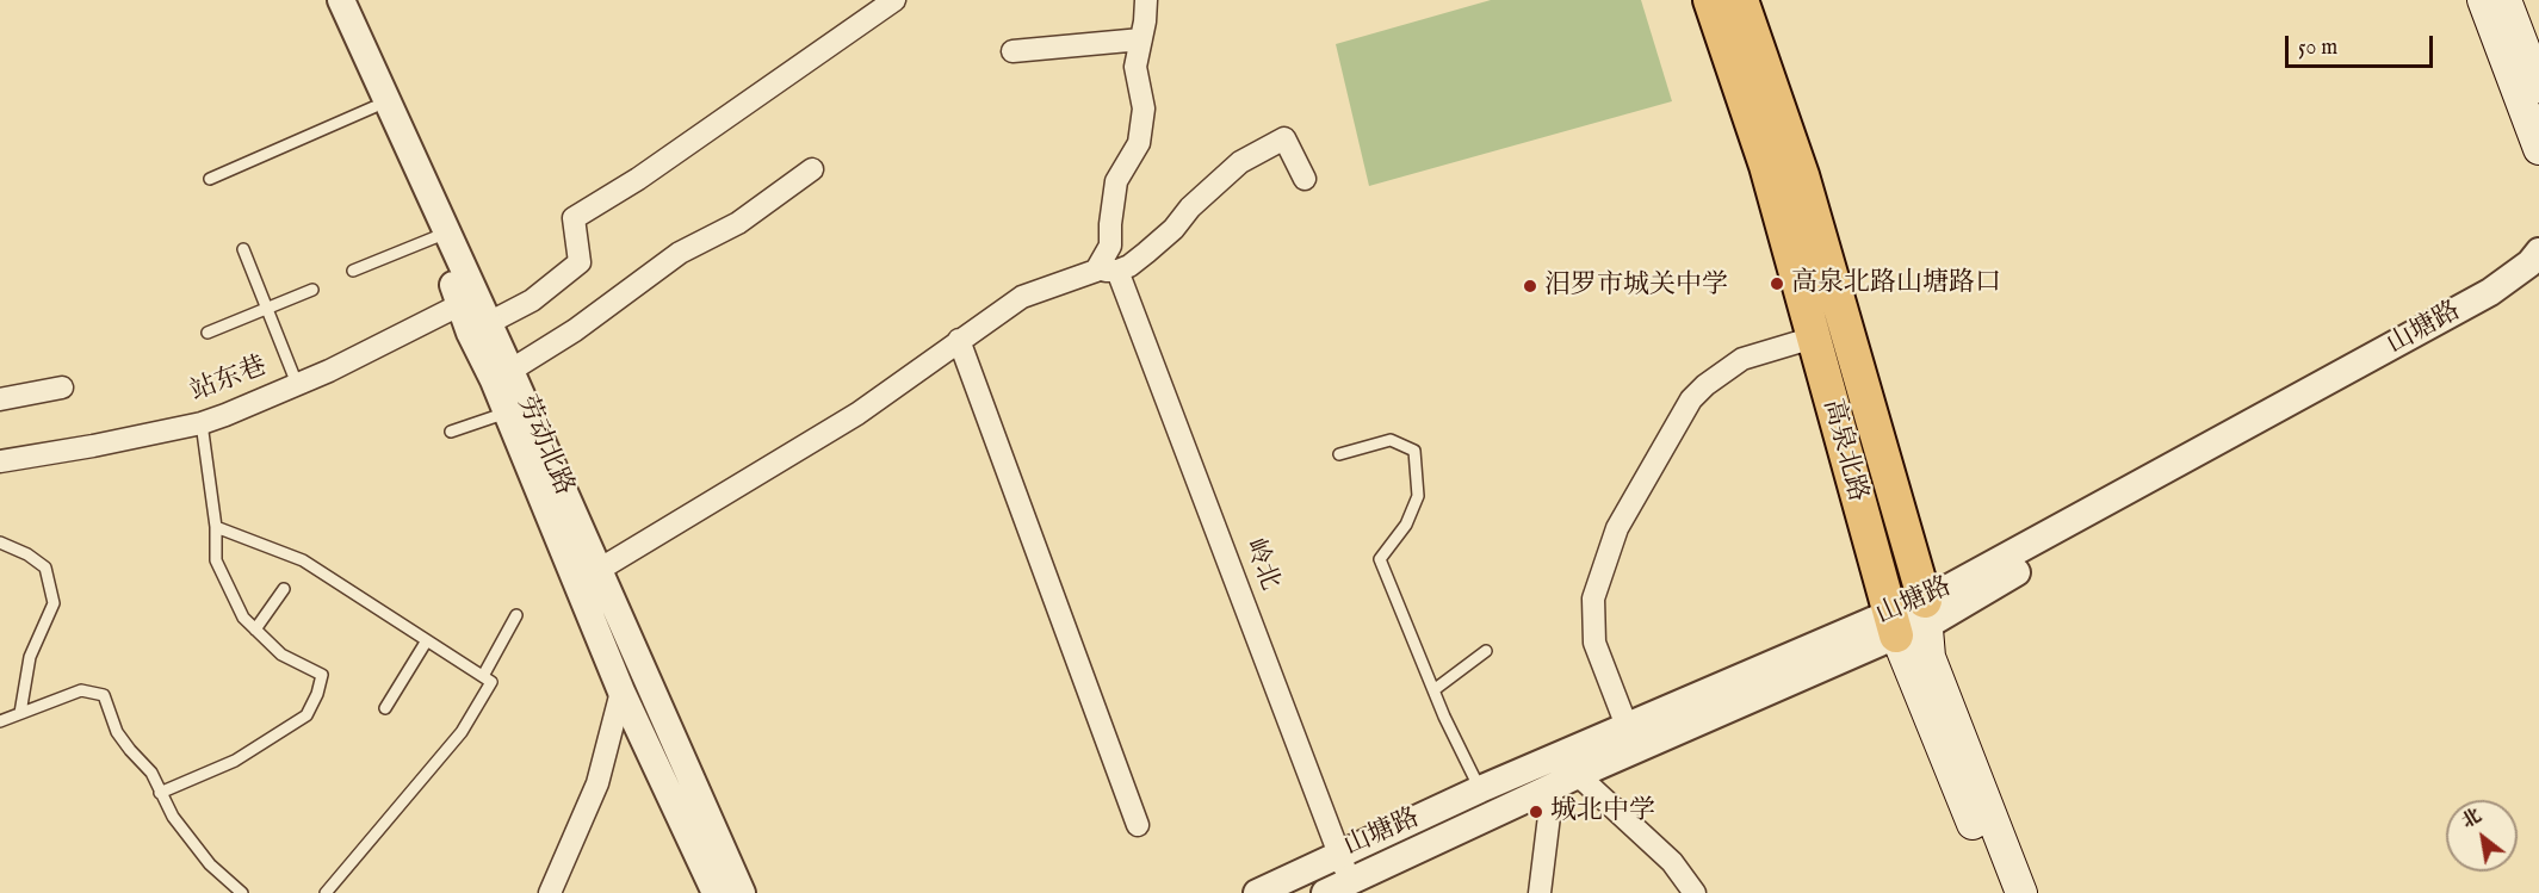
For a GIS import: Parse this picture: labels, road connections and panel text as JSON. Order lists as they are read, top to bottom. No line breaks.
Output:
{"streets":{"main road":["高泉北路"],"street":["山塘路","站东巷","劳动北路","岭北"]},"crossings":[["山塘路","高泉北路"],["山塘路","岭北"],["站东巷","劳动北路"]],"places":["高泉北路山塘路口","汨罗市城关中学","城北中学"],"scale_bar":"50 m","north":"top left"}
